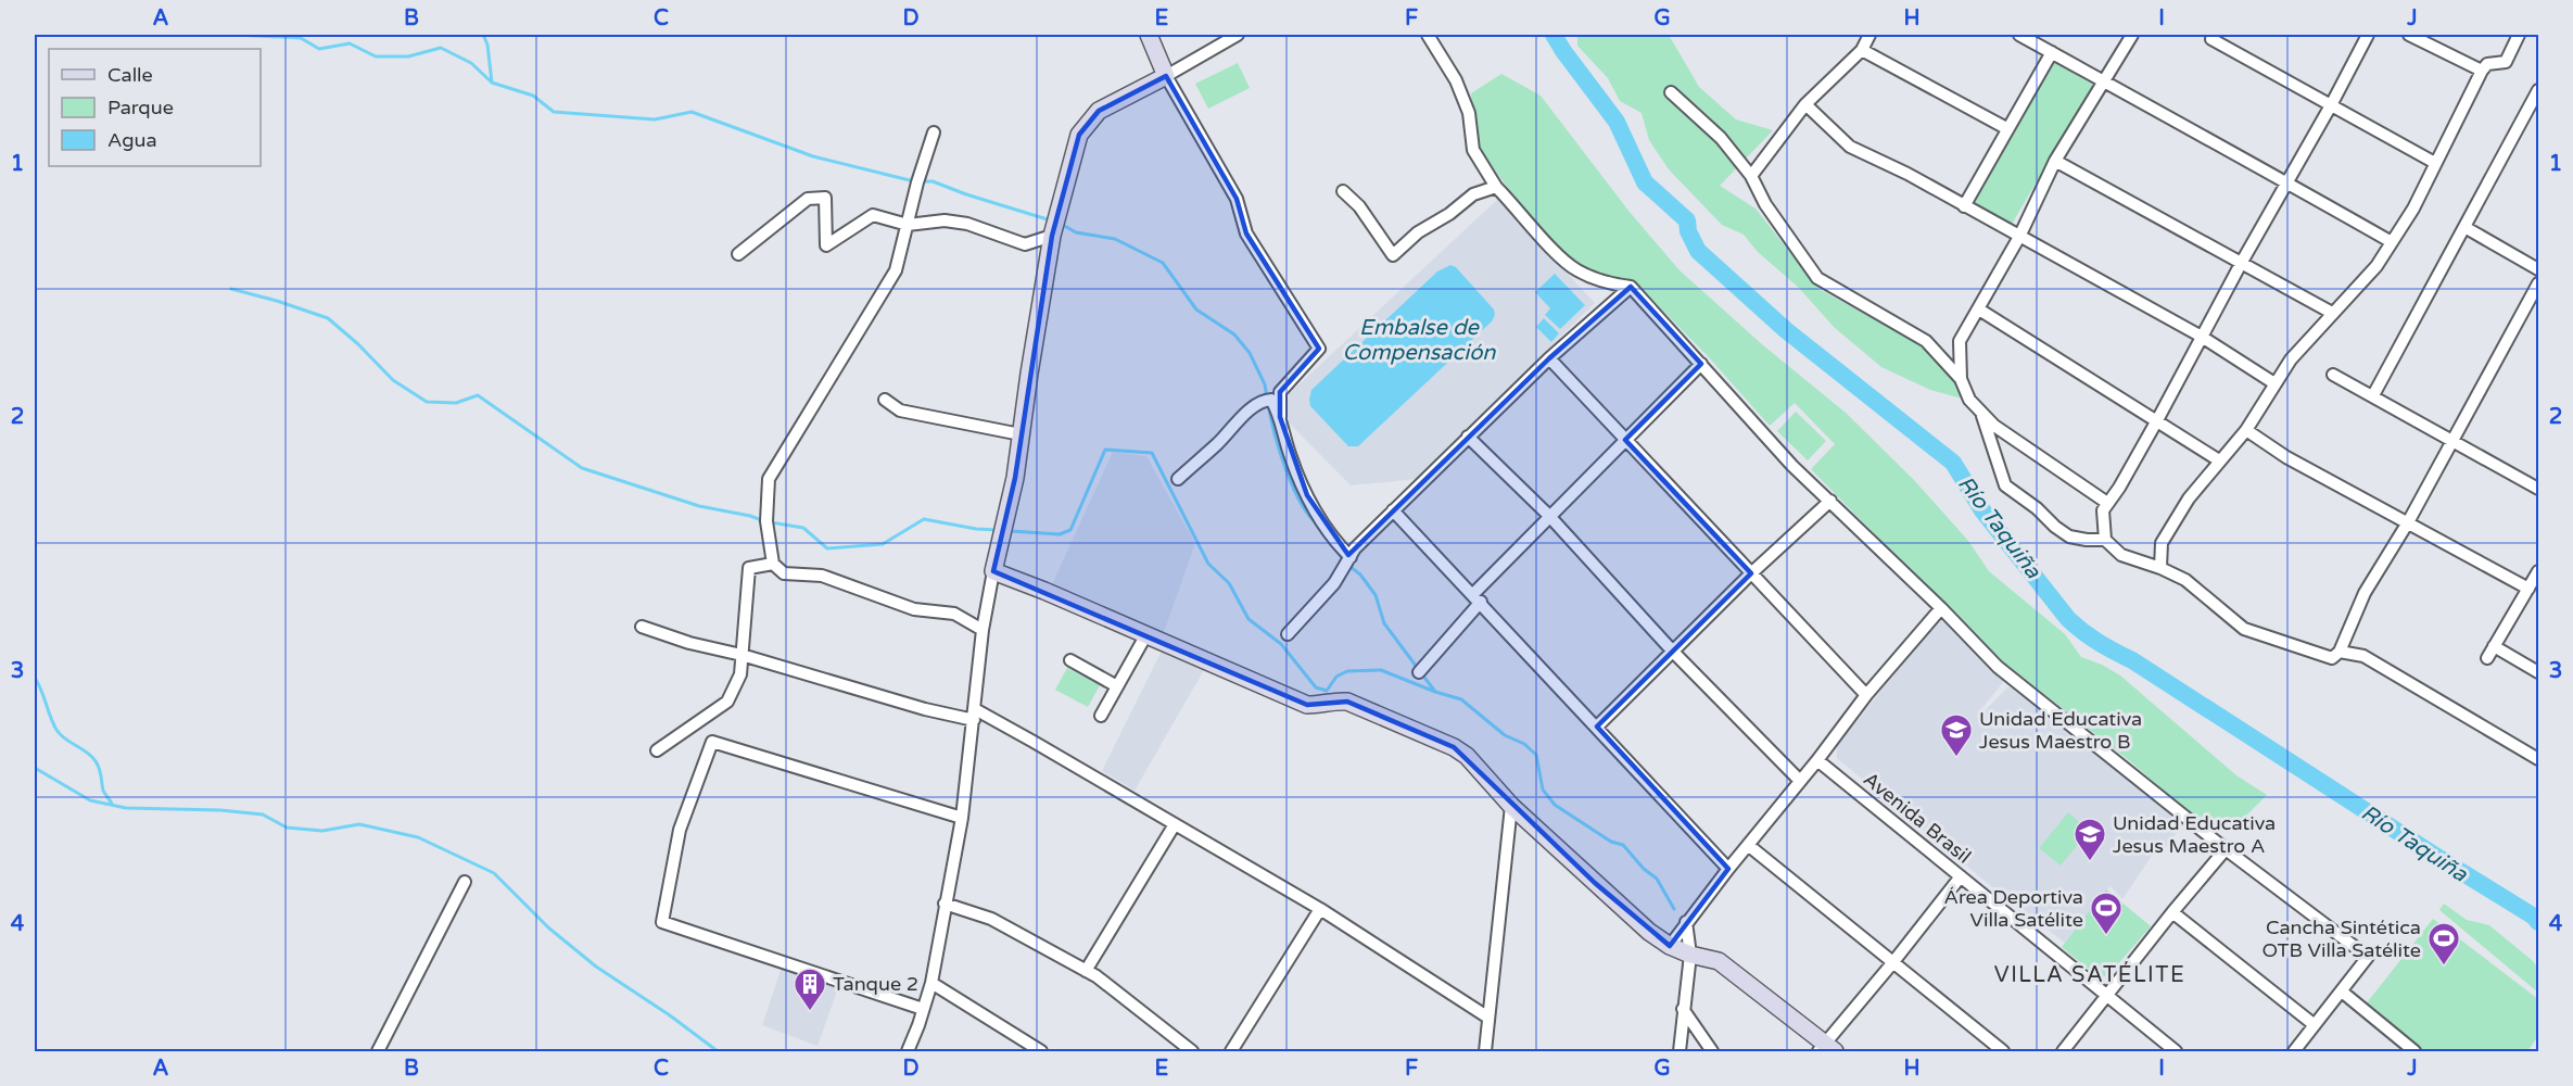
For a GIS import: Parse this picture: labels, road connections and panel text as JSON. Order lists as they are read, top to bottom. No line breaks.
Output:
{"streets":{"street":["Avenida Brasil"]},"districts":["VILLA SATÉLITE"],"water":["Embalse de Compensación","Río Taquiña"],"places":{"school or university":["Unidad Educativa Jesus Maestro B","Unidad Educativa Jesus Maestro A"],"sports":["Área Deportiva Villa Satélite","Cancha Sintética OTB Villa Satélite"],"building":["Tanque 2"]},"legend":["Calle","Parque","Agua"],"grid":{"columns":["A","B","C","D","E","F","G","H","I","J"],"rows":["1","2","3","4"]}}
